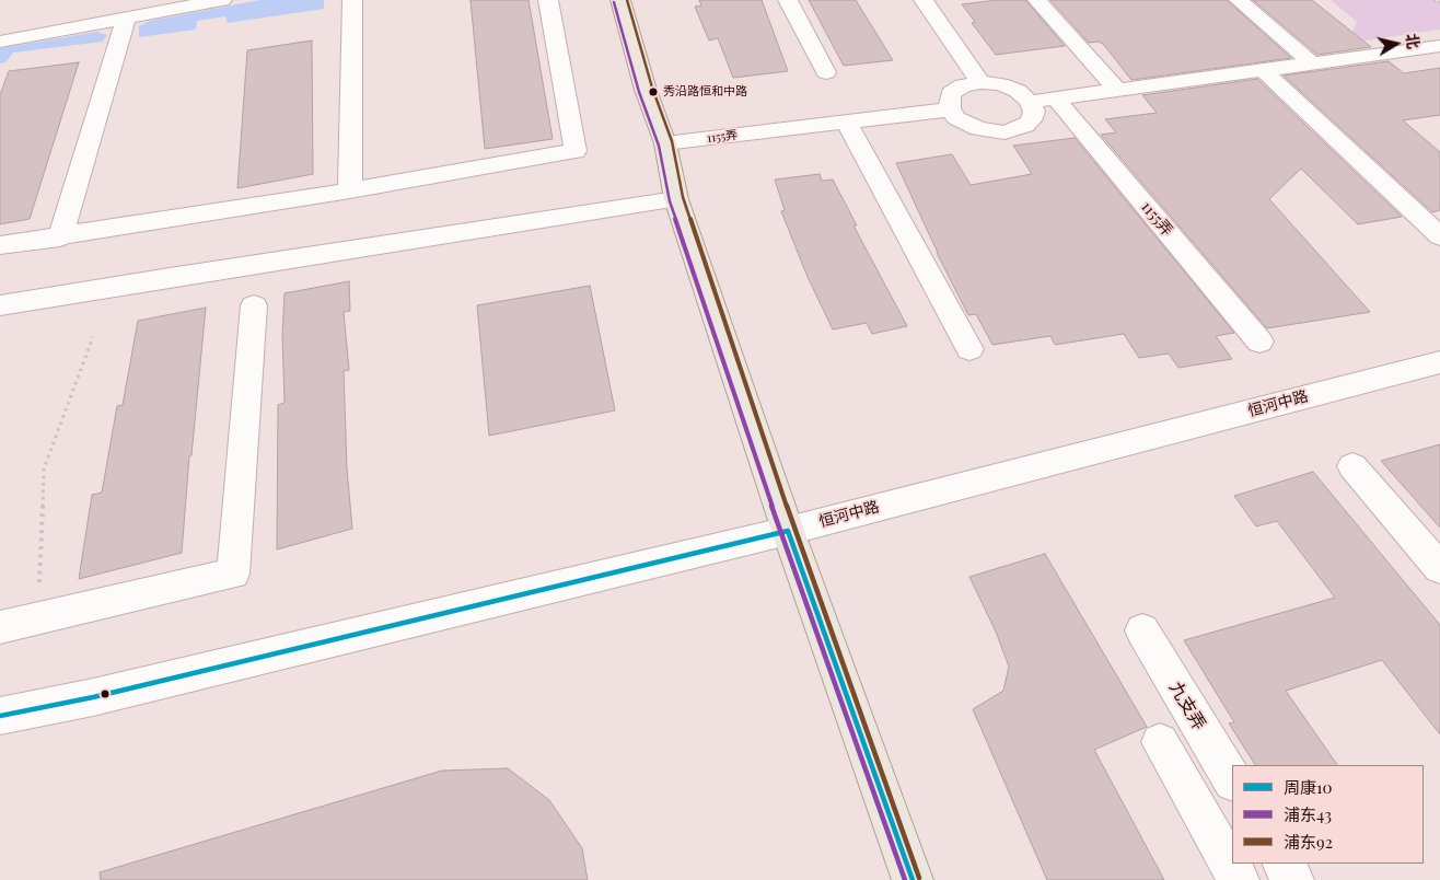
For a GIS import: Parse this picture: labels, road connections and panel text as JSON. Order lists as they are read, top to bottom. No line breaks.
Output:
{"streets":{"street":["1155弄","恒河中路","九支弄"]},"places":["秀沿路恒和中路"],"lines":["transit line 浦东92","transit line 浦东43","transit line 周康10"],"legend":["周康10","浦东43","浦东92"],"north":"right"}
